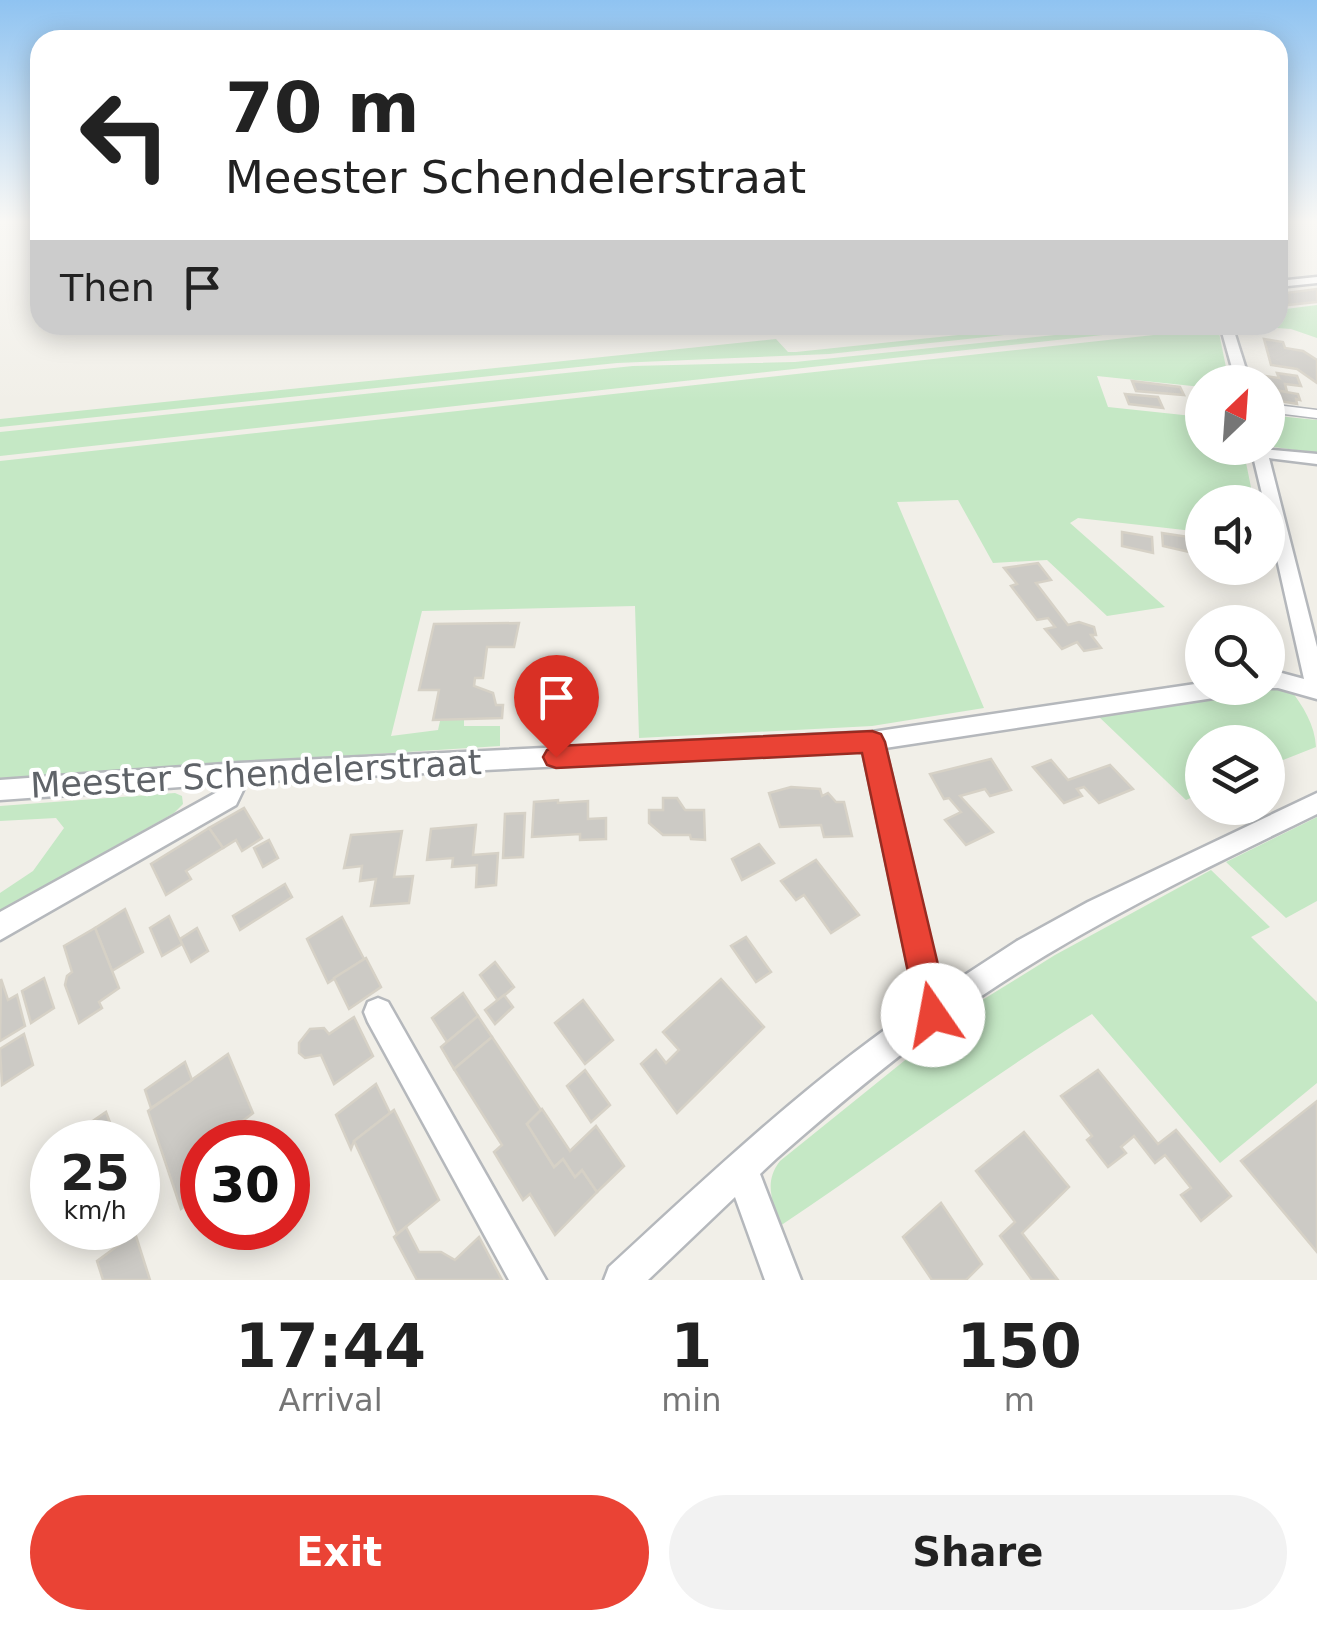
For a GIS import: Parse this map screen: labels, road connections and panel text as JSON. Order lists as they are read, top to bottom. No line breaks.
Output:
{"streets":{"street":["Meester Schendelerstraat"]},"north":"top right","page":{"turn":["70 m","Meester Schendelerstraat"],"then":"Then","speed":"25 km/h","limit":"30","eta":["17:44","Arrival","1","min","150","m"],"buttons":["Exit","Share"]}}
